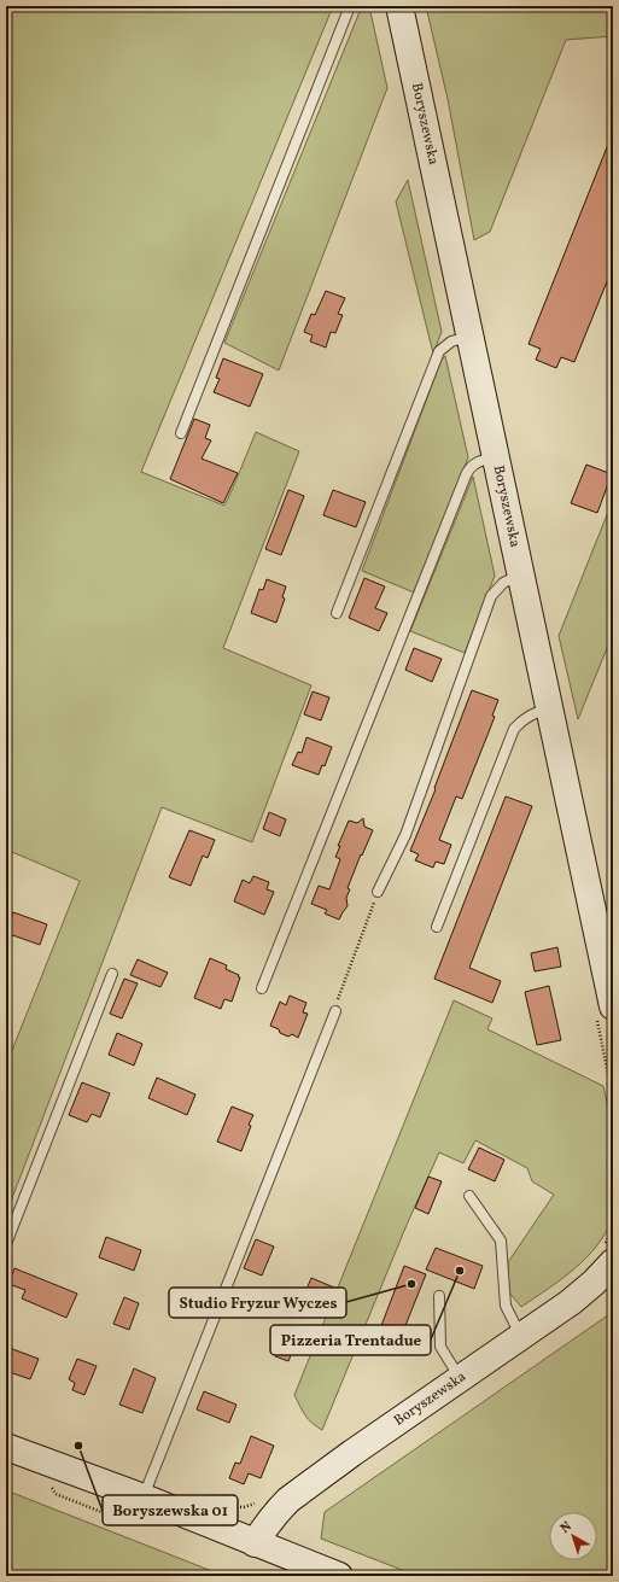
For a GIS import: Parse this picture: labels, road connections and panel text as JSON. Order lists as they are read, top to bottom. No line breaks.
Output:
{"streets":{"main road":["Boryszewska"]},"places":["Pizzeria Trentadue","Studio Fryzur Wyczes","Boryszewska 01"],"north":"top left"}
